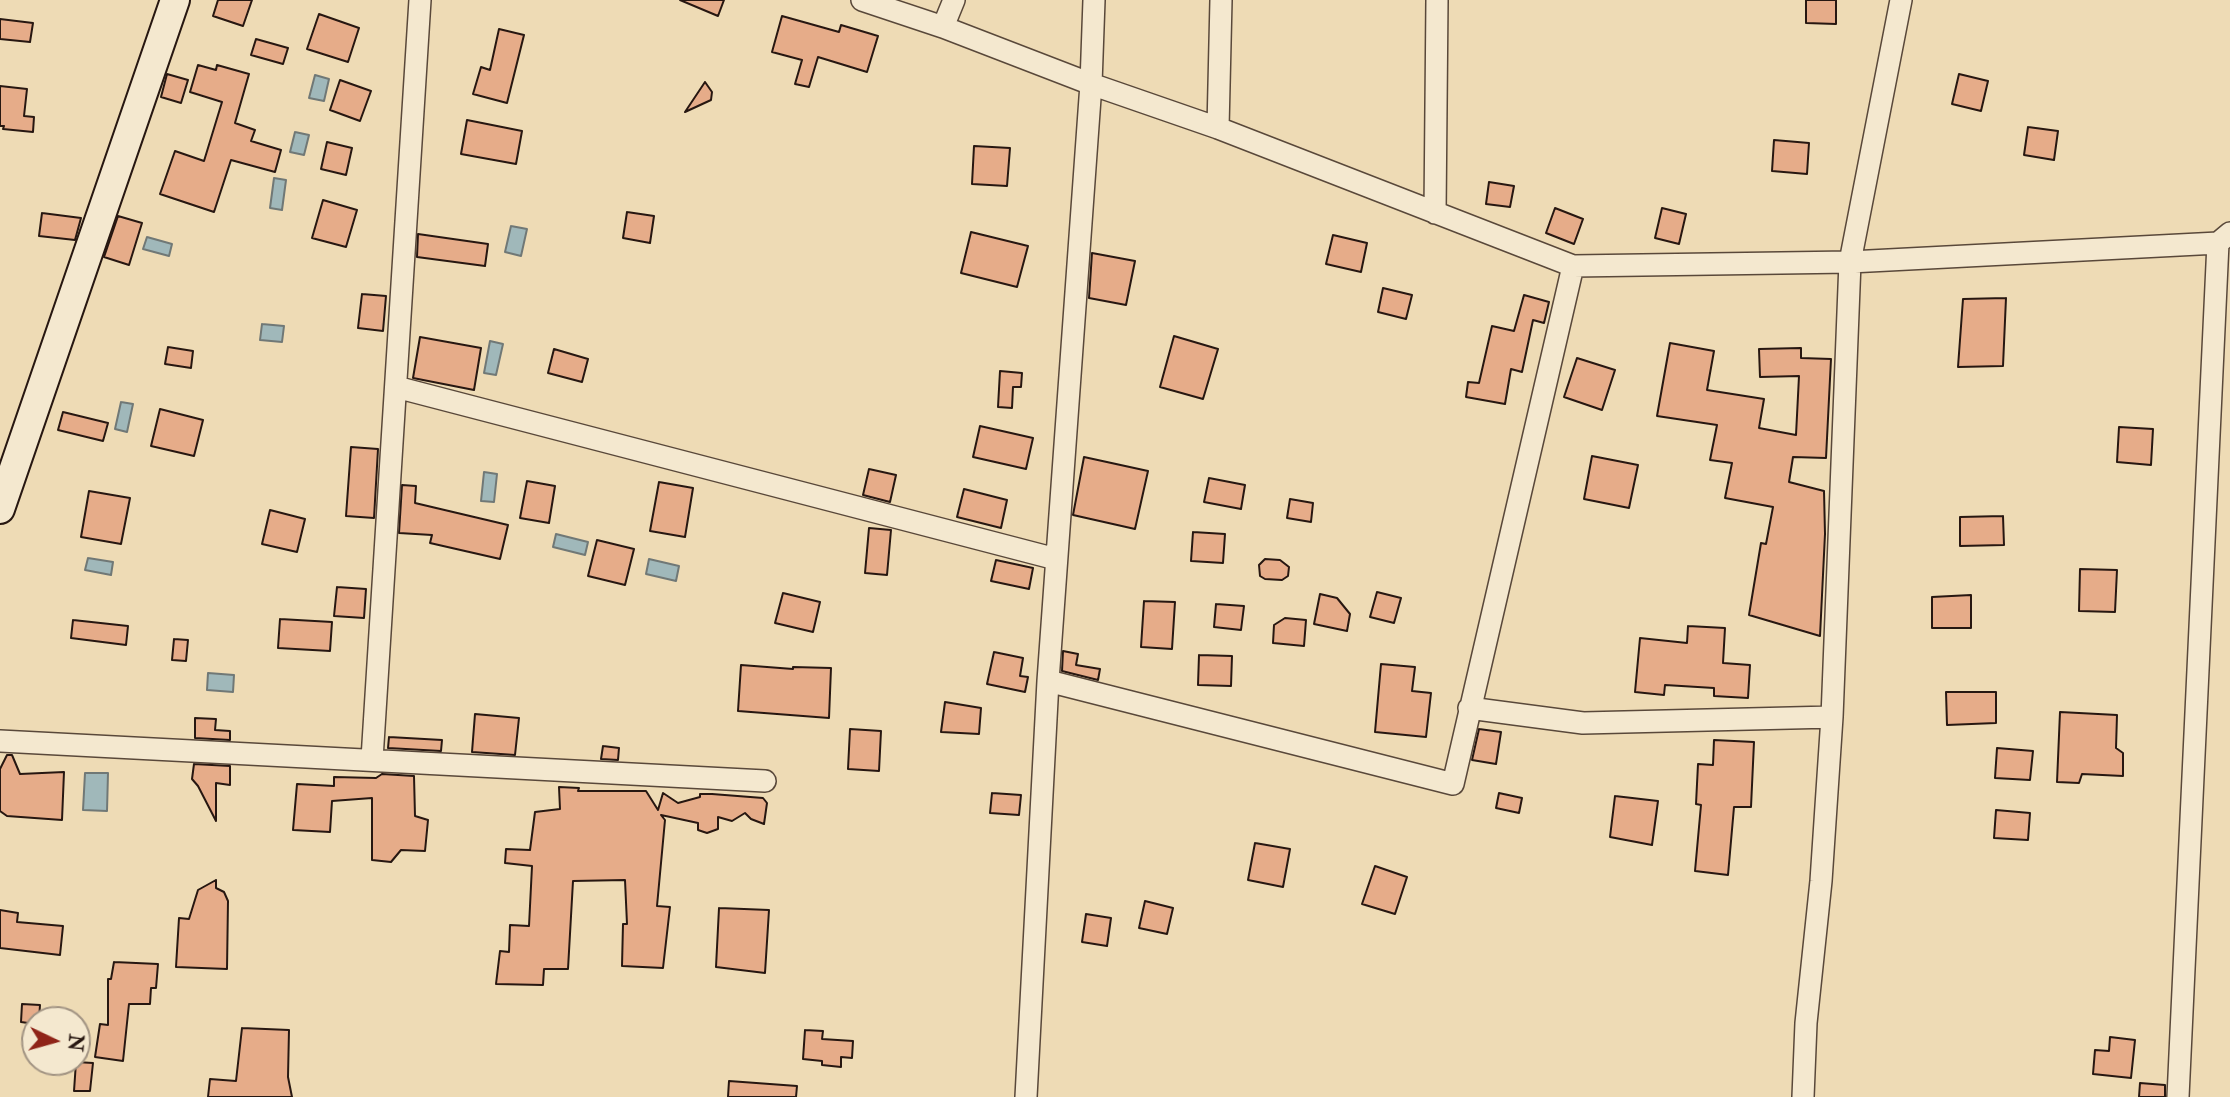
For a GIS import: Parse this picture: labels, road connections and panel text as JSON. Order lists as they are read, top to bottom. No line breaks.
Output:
{"north":"right"}
